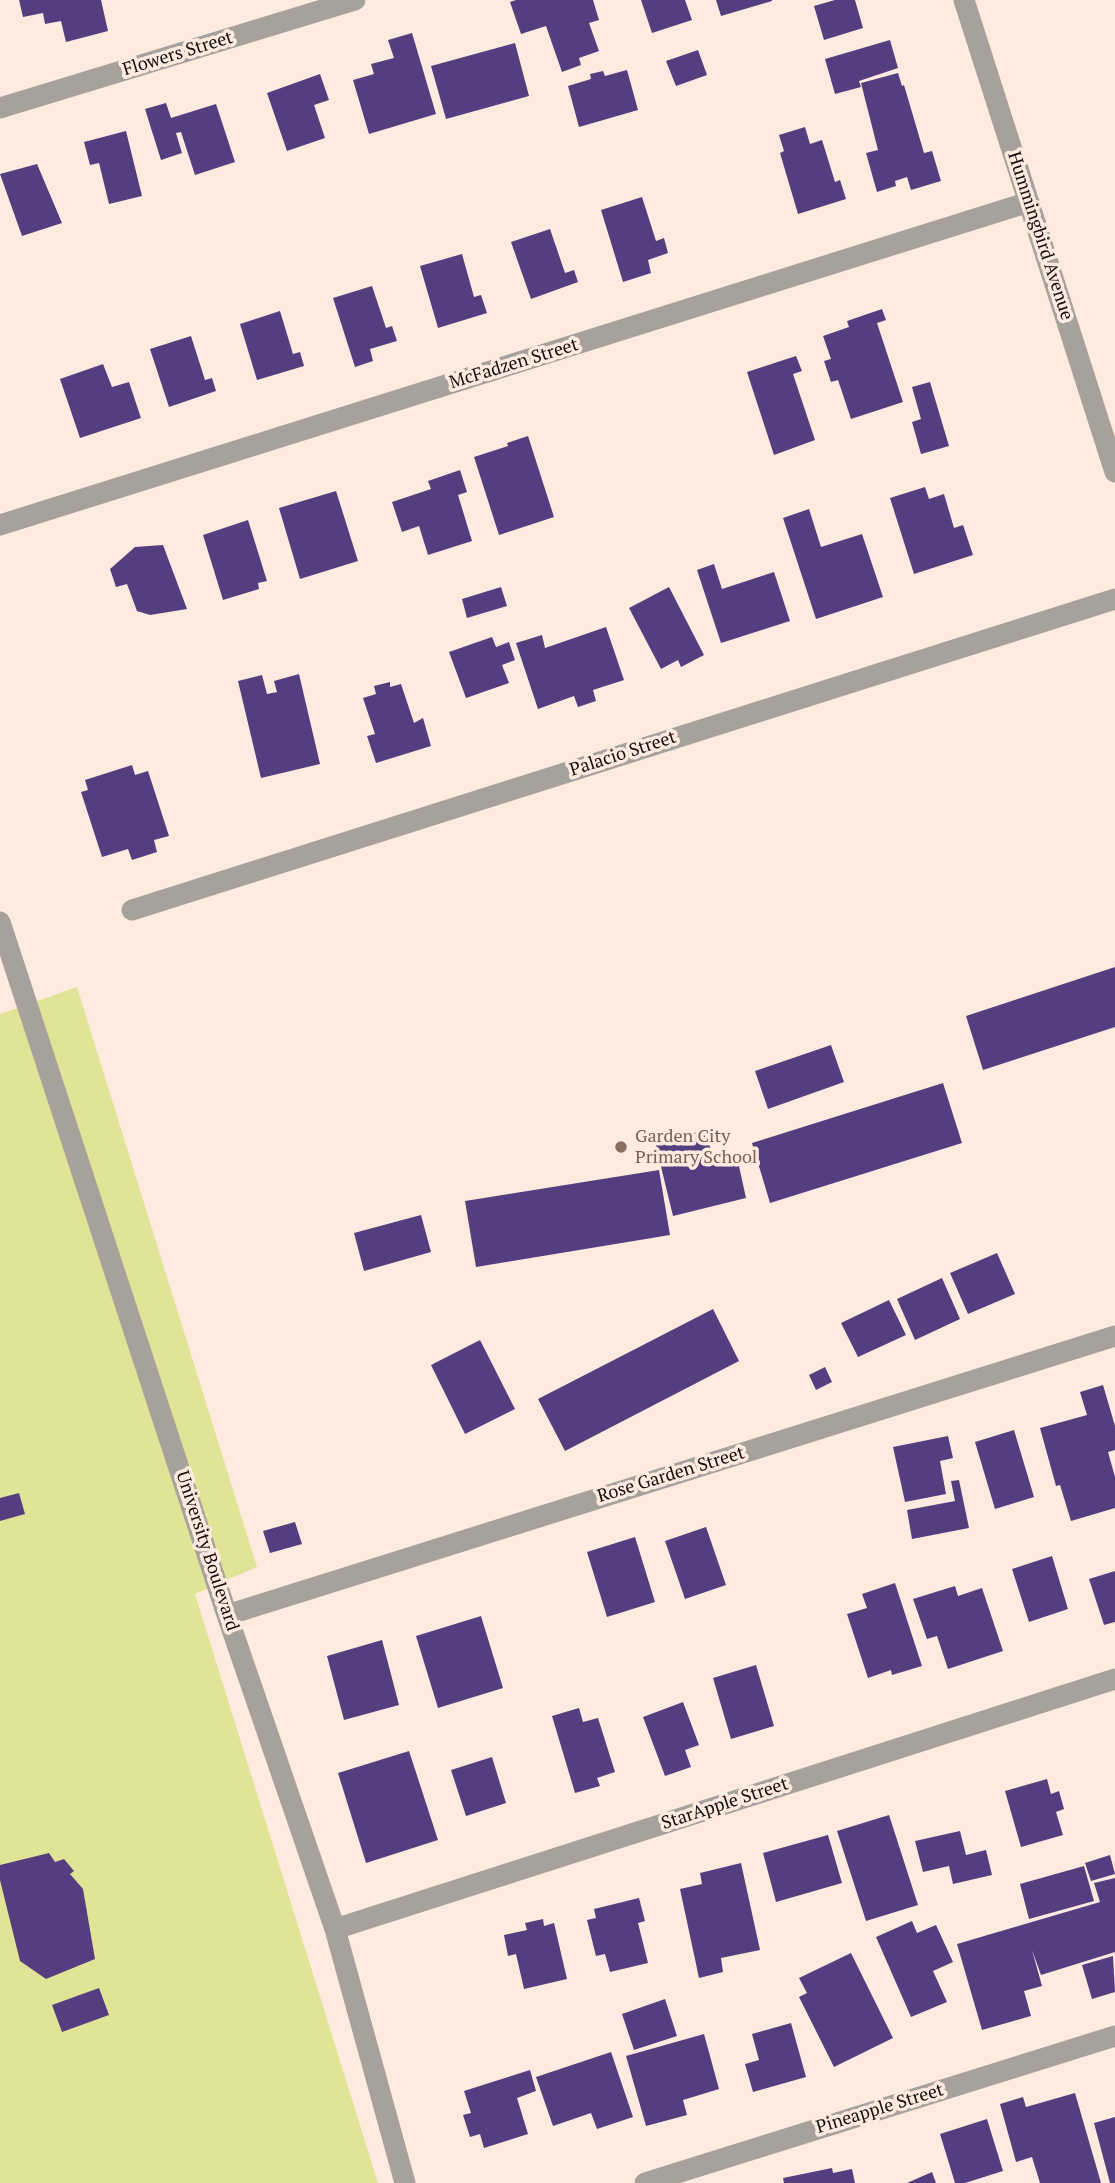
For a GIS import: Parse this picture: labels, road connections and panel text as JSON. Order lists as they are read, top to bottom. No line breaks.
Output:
{"streets":{"street":["Flowers Street","Hummingbird Avenue","McFadzen Street","Palacio Street","Rose Garden Street","University Boulevard","StarApple Street","Pineapple Street"]},"crossings":[["Hummingbird Avenue","McFadzen Street"],["Rose Garden Street","University Boulevard"],["University Boulevard","StarApple Street"]],"places":["Garden City Primary School"]}
